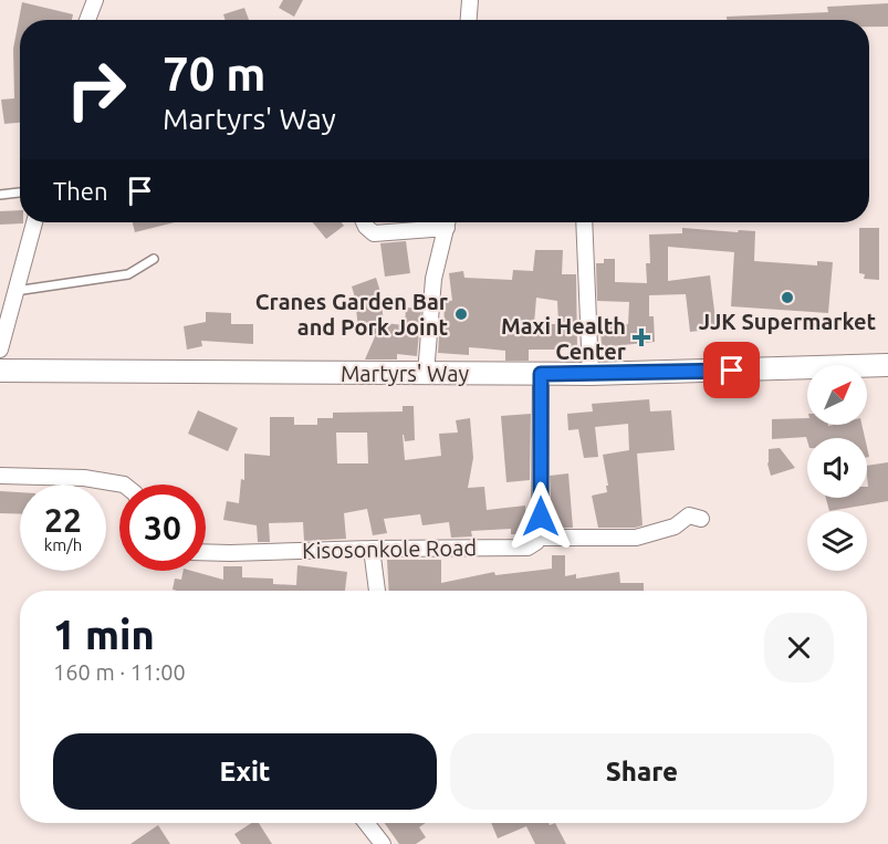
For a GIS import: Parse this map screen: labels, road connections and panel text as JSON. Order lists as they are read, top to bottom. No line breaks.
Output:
{"streets":{"main road":["Martyrs' Way"],"street":["Kisosonkole Road"]},"places":{"other":["JJK Supermarket","Cranes Garden Bar and Pork Joint"],"health":["Maxi Health Center"]},"north":"top right","page":{"turn":["70 m","Martyrs' Way"],"then":"Then","speed":"22 km/h","limit":"30","heading":["1 min","160 m · 11:00"],"buttons":["Exit","Share"]}}
